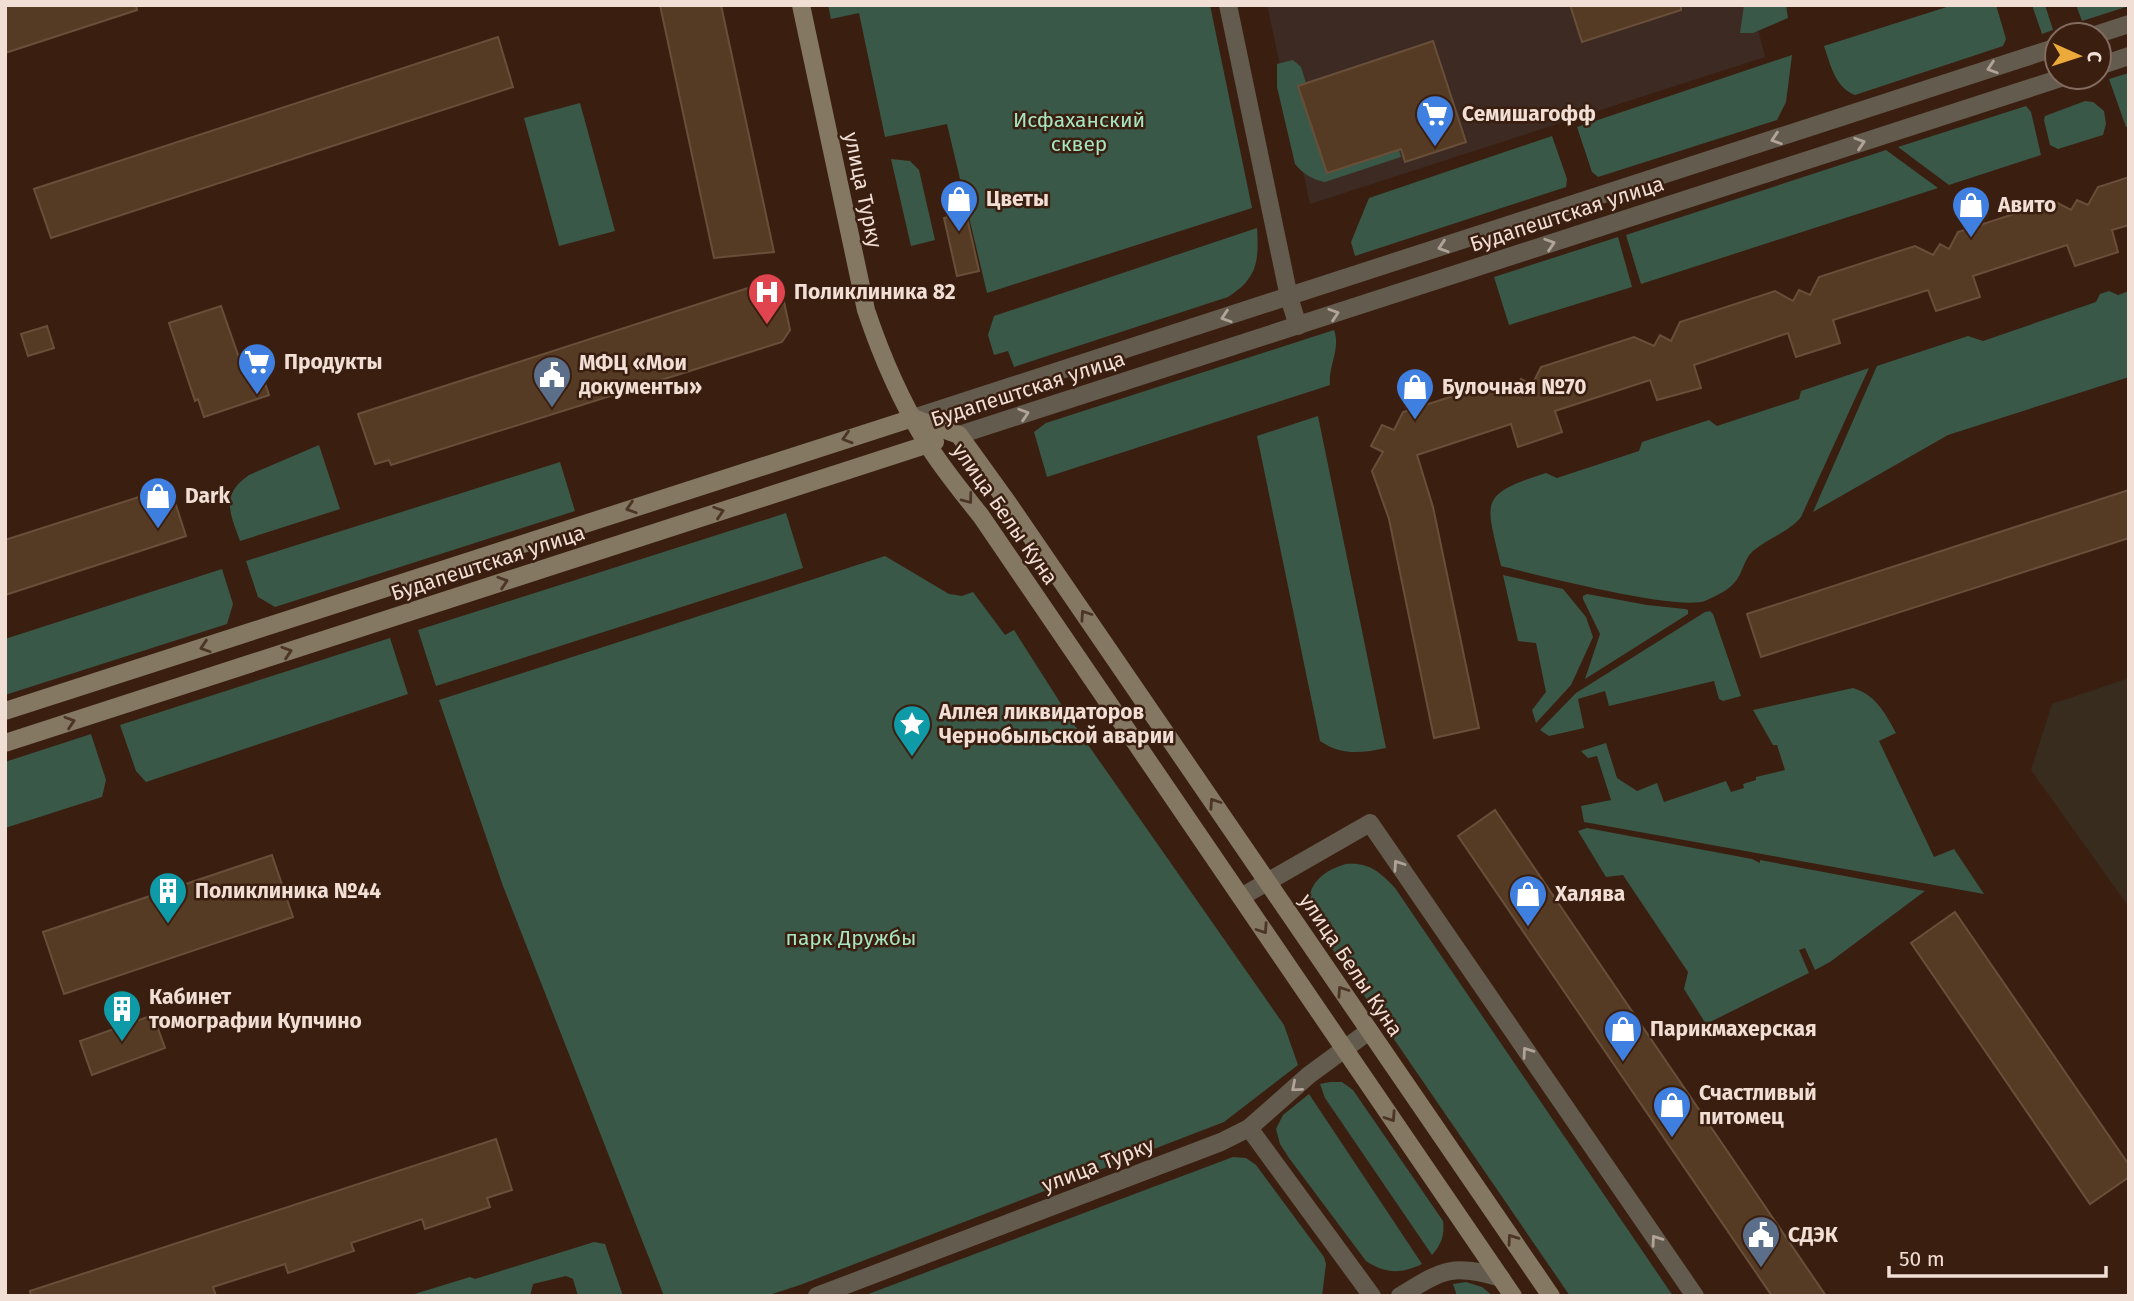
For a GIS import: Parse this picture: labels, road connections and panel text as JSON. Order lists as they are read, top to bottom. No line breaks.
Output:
{"streets":{"street":["улица Турку","Будапештская улица","улица Белы Куна"]},"crossings":[["улица Турку","Будапештская улица"],["улица Турку","улица Белы Куна"],["Будапештская улица","улица Белы Куна"]],"parks":["Исфаханский сквер","парк Дружбы"],"places":{"supermarket":["Семишагофф","Продукты"],"shop":["Цветы","Авито","Булочная №70","Dark","Халява","Парикмахерская","Счастливый питомец"],"hospital":["Поликлиника 82"],"public building":["МФЦ «Мои документы»","СДЭК"],"place":["Аллея ликвидаторов Чернобыльской аварии"],"building":["Поликлиника №44","Кабинет томографии Купчино"]},"scale_bar":"50 m","north":"right"}
